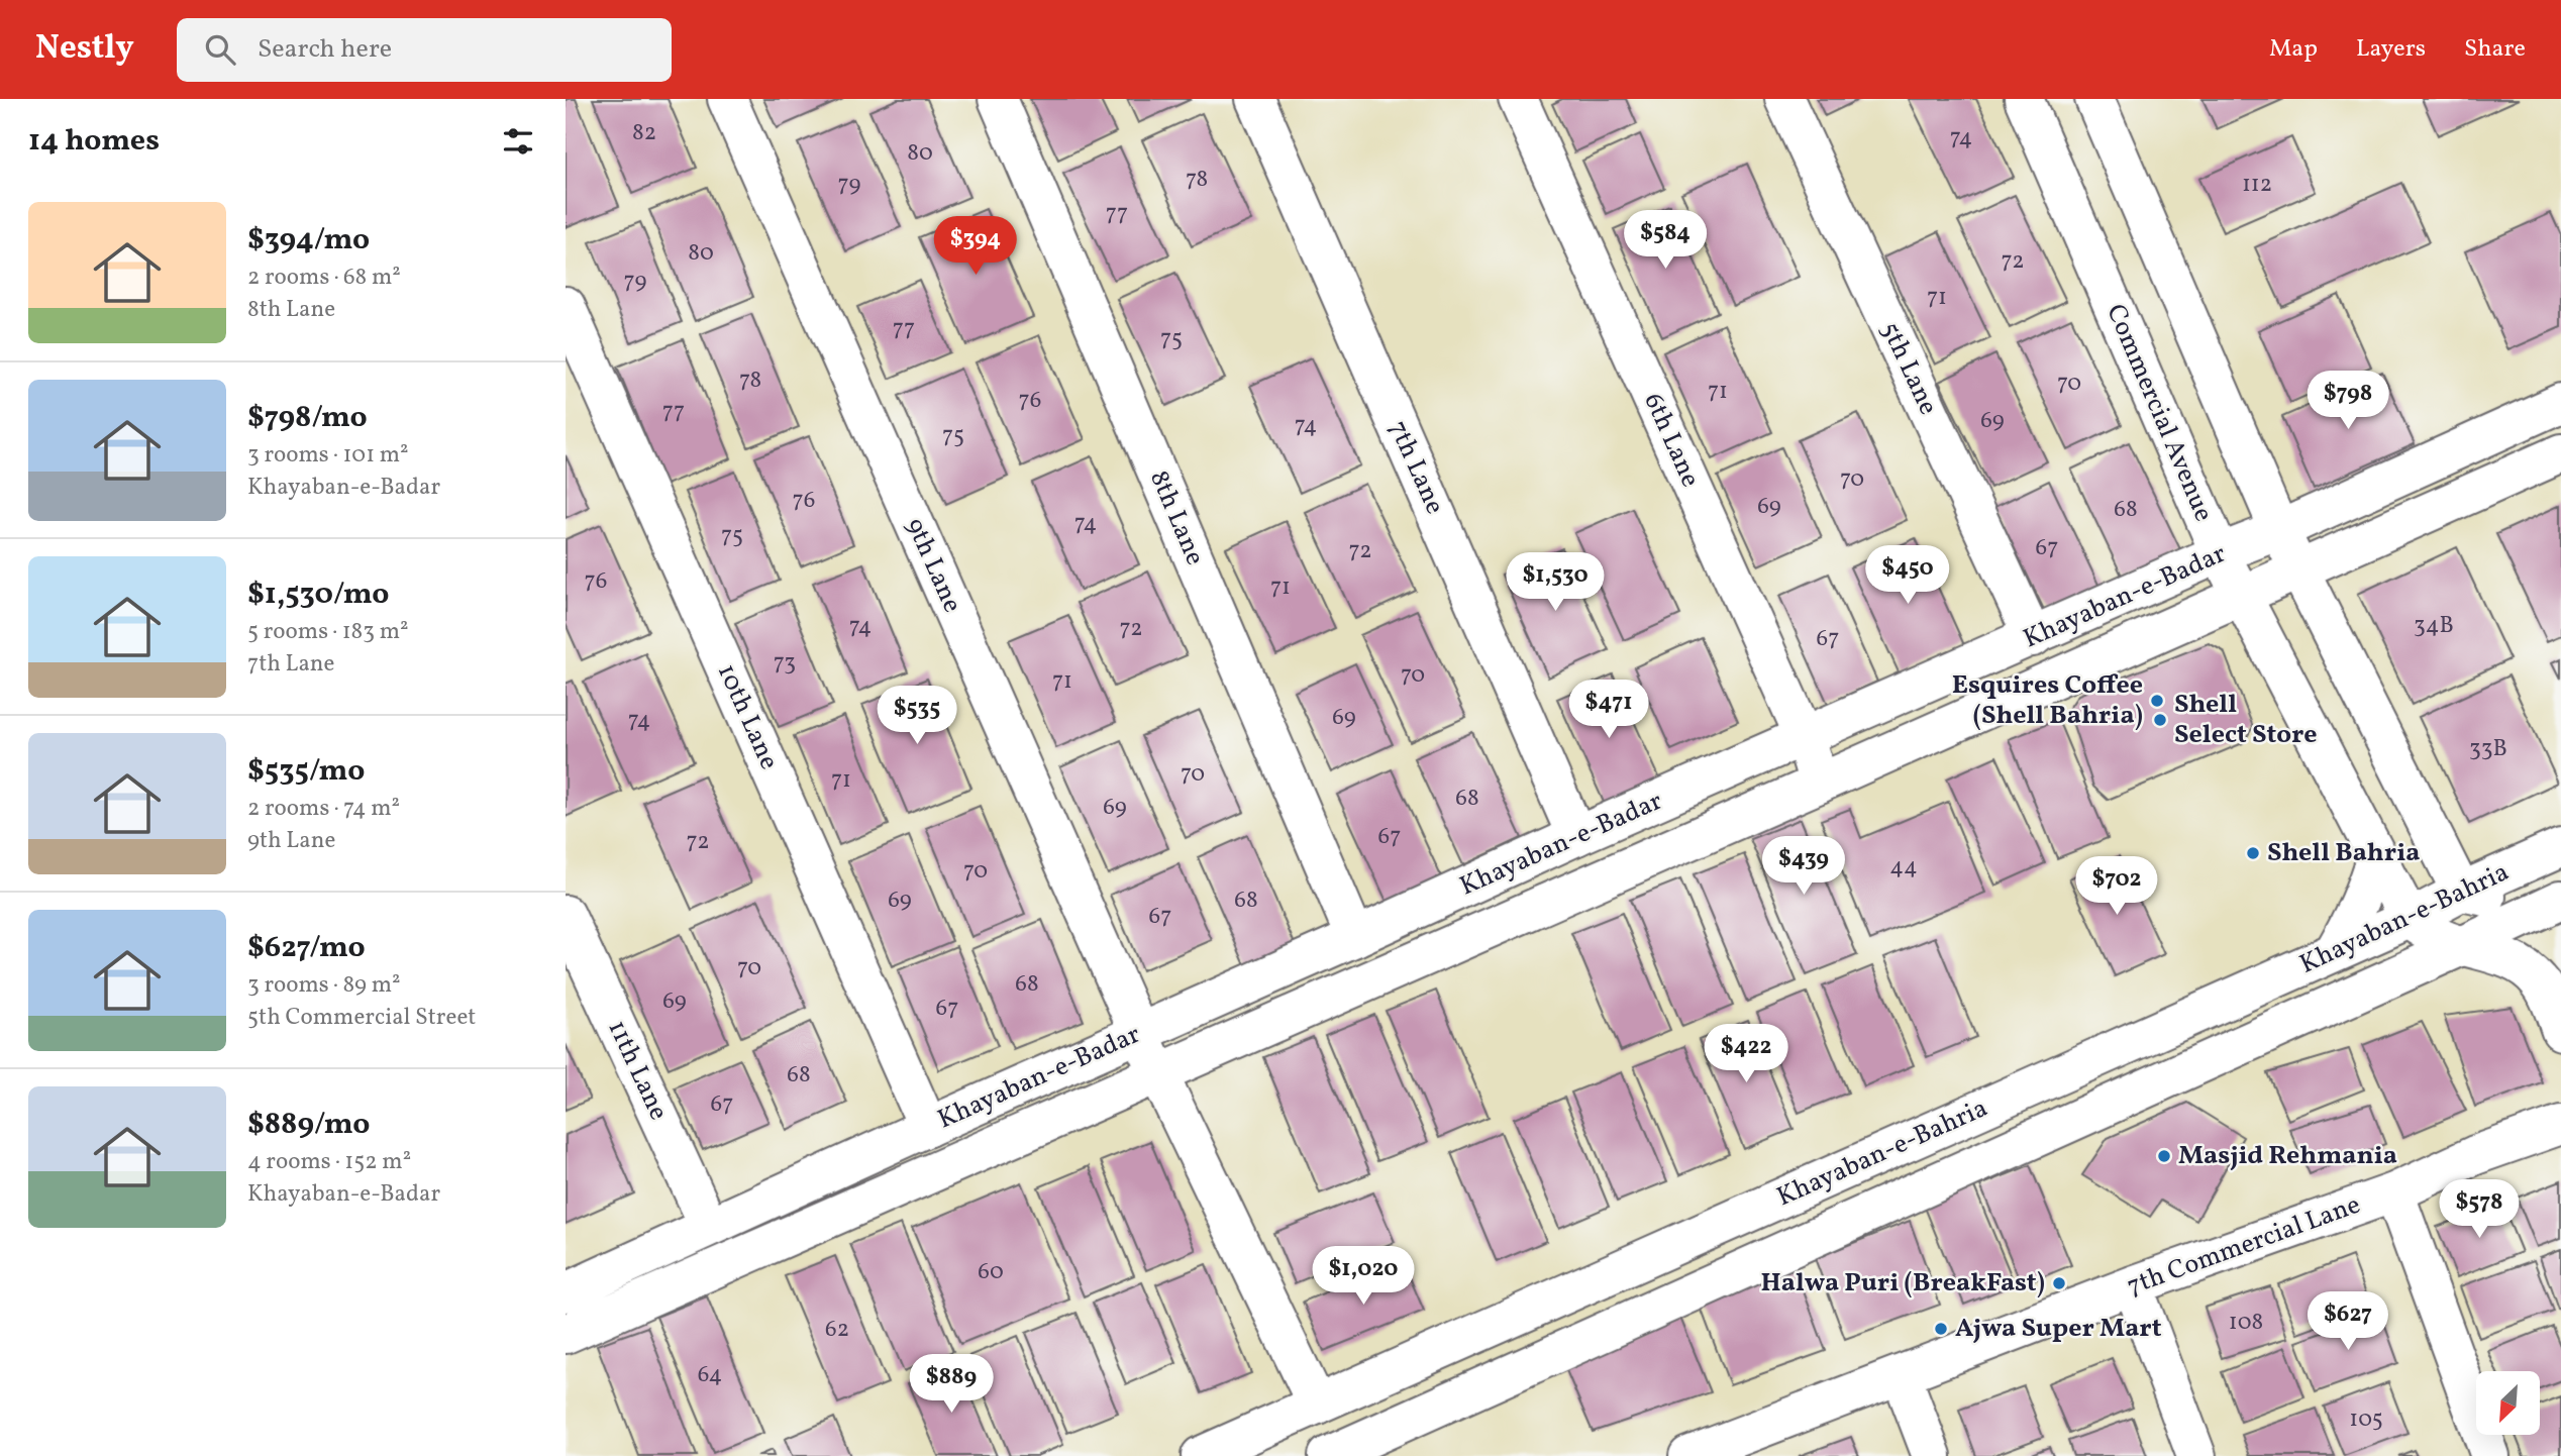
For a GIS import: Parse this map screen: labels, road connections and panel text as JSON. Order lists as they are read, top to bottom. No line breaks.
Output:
{"streets":{"main road":["5th Lane","Commercial Avenue","6th Lane","7th Lane","8th Lane","9th Lane","Khayaban-e-Badar","10th Lane","Khayaban-e-Bahria","11th Lane","7th Commercial Lane"]},"crossings":[["5th Lane","Khayaban-e-Badar"],["Commercial Avenue","Khayaban-e-Badar"],["Commercial Avenue","Khayaban-e-Bahria"],["6th Lane","Khayaban-e-Badar"],["7th Lane","Khayaban-e-Badar"],["8th Lane","Khayaban-e-Badar"],["9th Lane","Khayaban-e-Badar"],["9th Lane","Khayaban-e-Bahria"],["Khayaban-e-Badar","10th Lane"],["Khayaban-e-Badar","11th Lane"]],"places":["Esquires Coffee (Shell Bahria)","Shell Select Store","Shell Bahria","Masjid Rehmania","Halwa Puri (BreakFast)","Ajwa Super Mart"],"house_numbers":["82","74","80","78","79","112","77","80","72","79","71","77","75","78","70","71","76","77","69","74","75","70","76","69","68","74","75","67","72","76","71","34B","74","72","67","73","70","71","69","74","33B","70","71","68","69","67","72","44","70","69","68","67","70","68","69","67","68","67","60","108","62","64","105"],"north":"bottom left","page":{"header":"Nestly","search":"Search here","nav":["Map","Layers","Share"],"heading":"14 homes","list":[{"name":"$394/mo","note":"2 rooms · 68 m² · 8th Lane"},{"name":"$798/mo","note":"3 rooms · 101 m² · Khayaban-e-Badar"},{"name":"$1,530/mo","note":"5 rooms · 183 m² · 7th Lane"},{"name":"$535/mo","note":"2 rooms · 74 m² · 9th Lane"},{"name":"$627/mo","note":"3 rooms · 89 m² · 5th Commercial Street"},{"name":"$889/mo","note":"4 rooms · 152 m² · Khayaban-e-Badar"}],"price":["$584","$394","$798","$450","$1,530","$471","$535","$439","$702","$422","$578","$1,020","$627","$889"]}}
